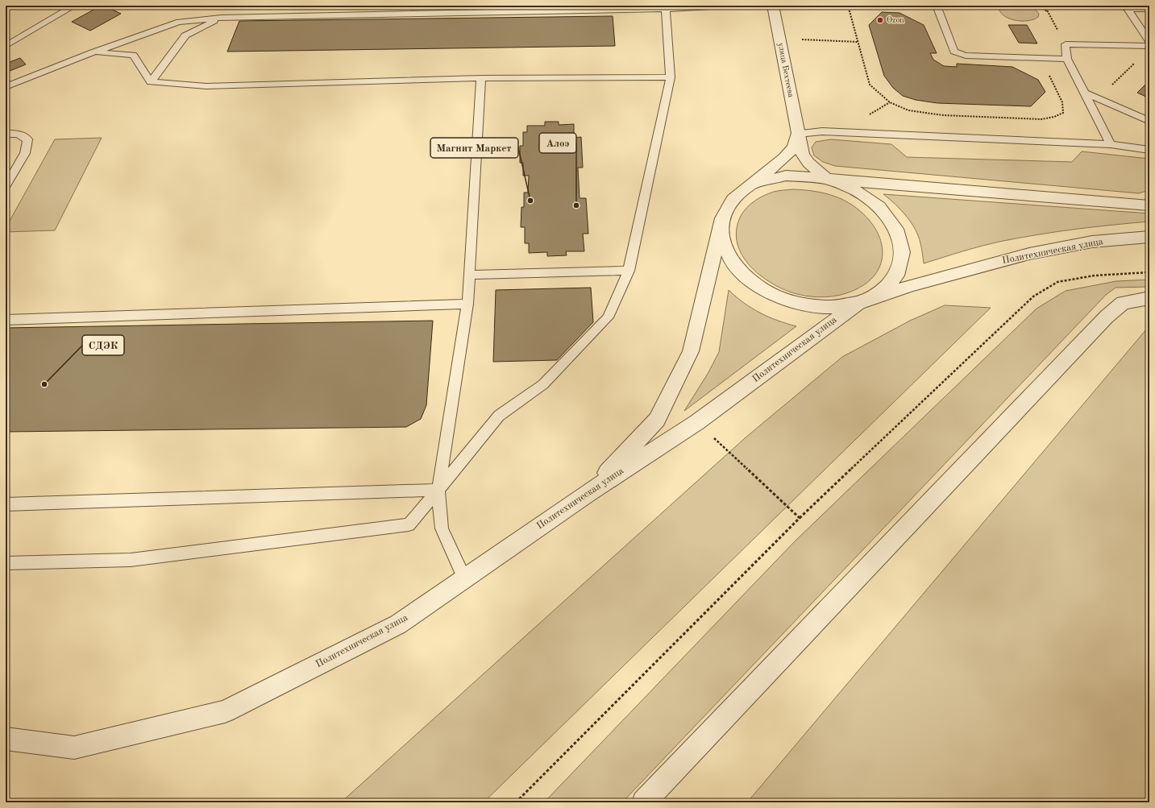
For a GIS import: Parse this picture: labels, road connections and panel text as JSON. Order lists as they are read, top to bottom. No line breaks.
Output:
{"streets":{"street":["улица Бехтеева","Политехническая улица"]},"places":["Ozon","Магнит Маркет","Алоэ","СДЭК"]}
